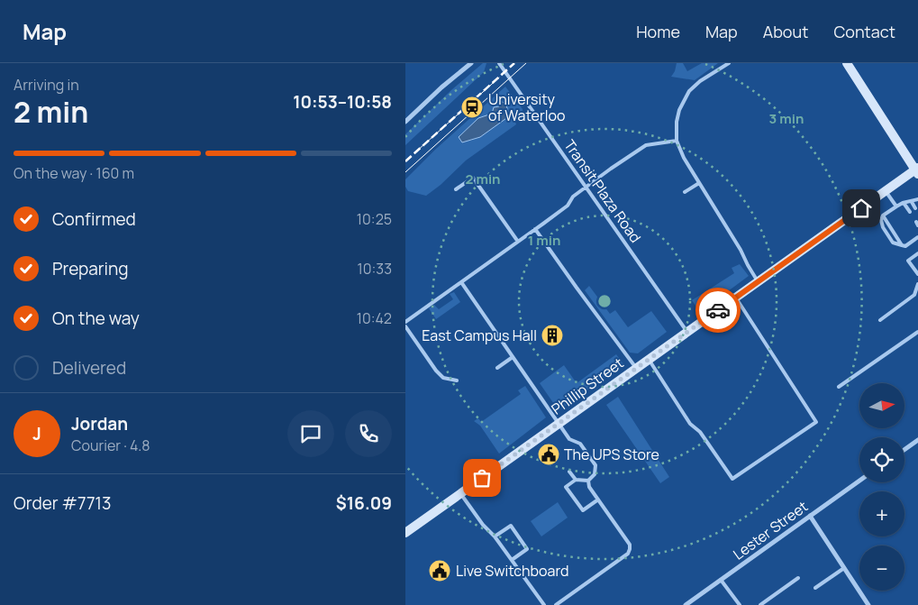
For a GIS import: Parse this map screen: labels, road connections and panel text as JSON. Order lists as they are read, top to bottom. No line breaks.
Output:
{"streets":{"street":["Phillip Street","Lester Street"],"lane":["Transit Plaza Road"]},"crossings":[["Transit Plaza Road","Phillip Street"]],"places":{"station":["University of Waterloo"],"building":["East Campus Hall"],"public building":["The UPS Store","Live Switchboard"]},"north":"right","page":{"header":"Map","nav":["Home","Map","About","Contact"],"heading":["2 min","Arriving in","10:53–10:58"],"panel":["Jordan","Courier · 4.8","Order #7713","$16.09"],"bar":"On the way · 160 m","list":[["Confirmed","10:25"],["Preparing","10:33"],["On the way","10:42"],"Delivered"],"map_buttons":["+","−"],"round":"J"},"rings":["3 min","2 min","1 min"]}
